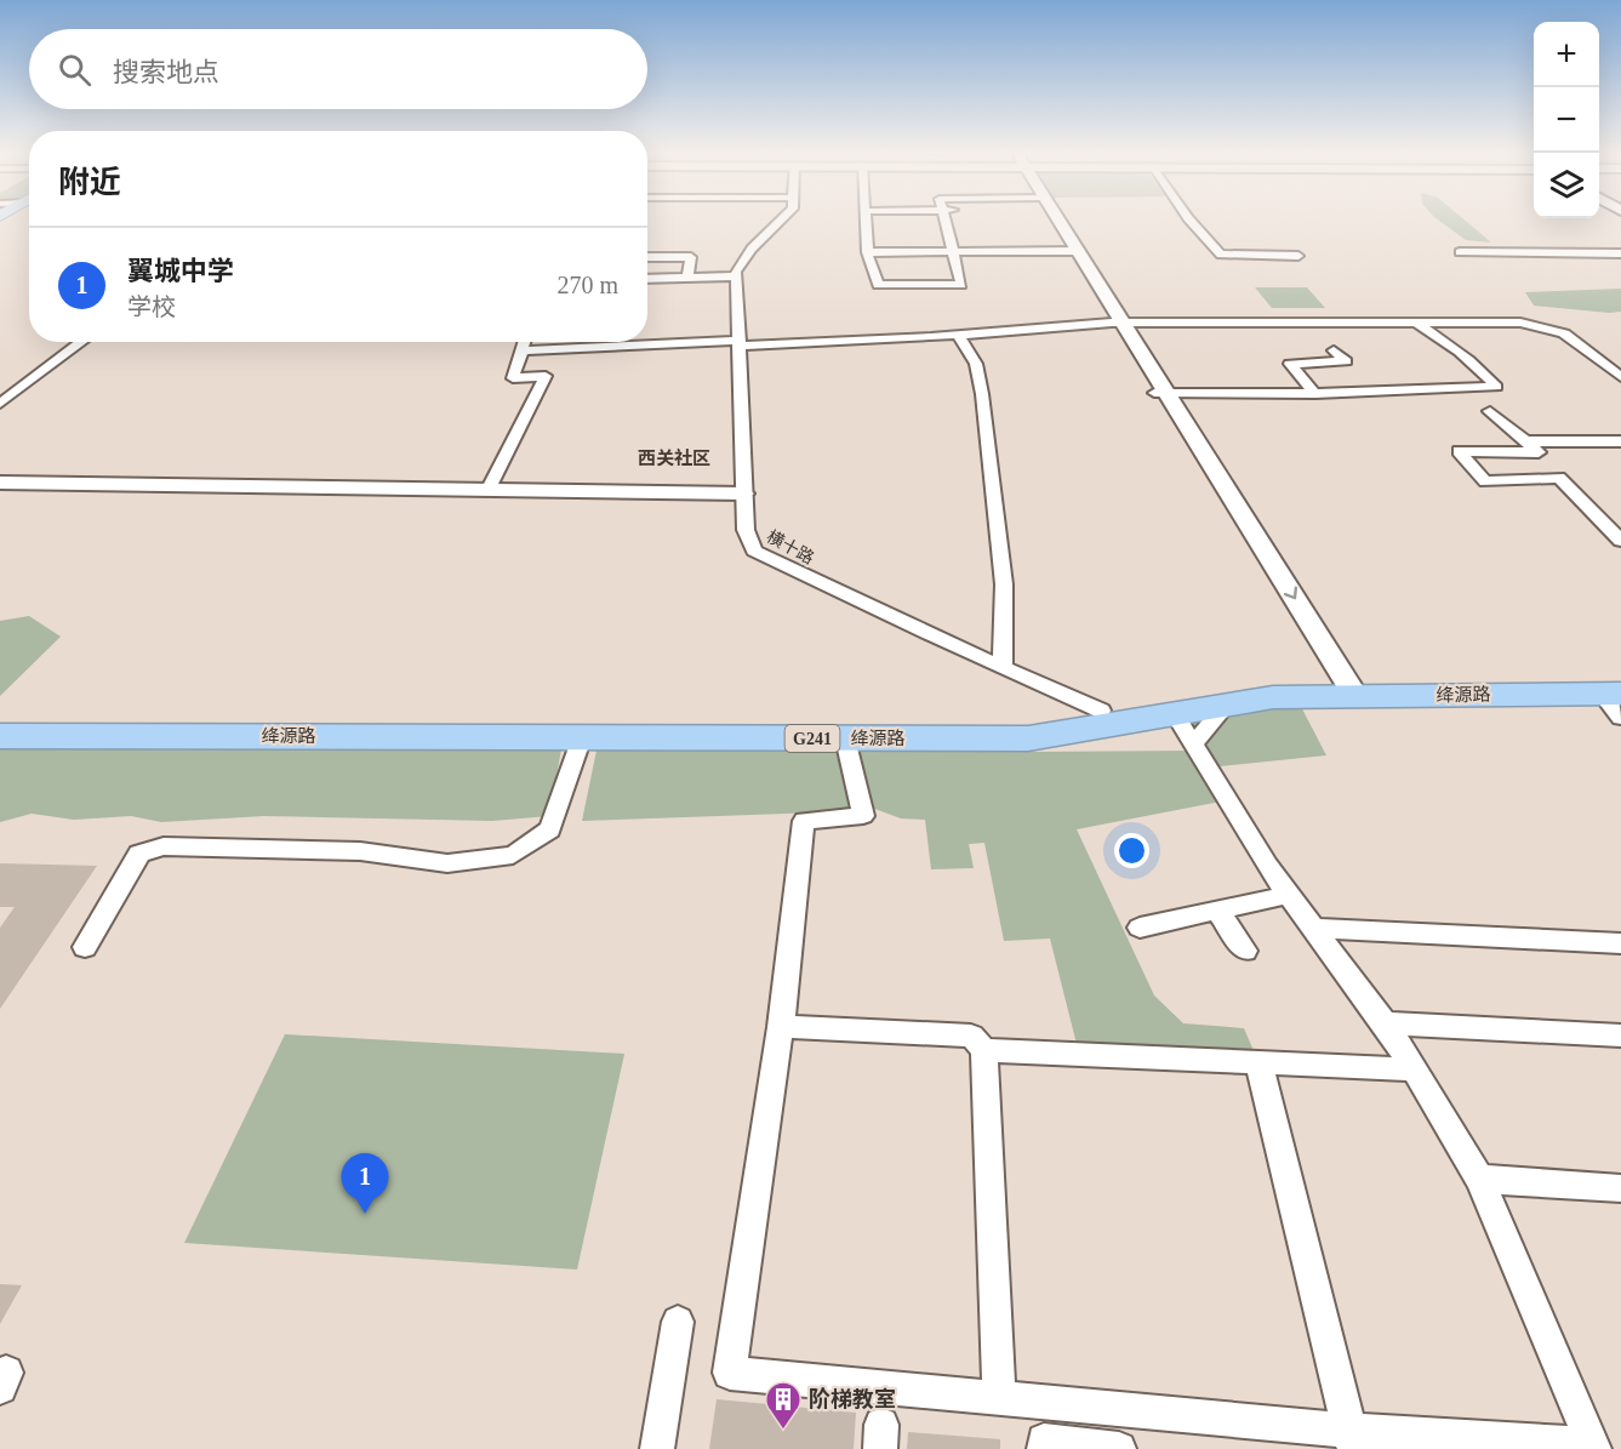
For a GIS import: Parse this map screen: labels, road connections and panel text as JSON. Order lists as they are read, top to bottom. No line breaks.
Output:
{"streets":{"highway":["绛源路","G241"],"street":["横十路"]},"crossings":[["横十路","绛源路"]],"districts":["西关社区"],"places":{"building":["阶梯教室"]},"page":{"map_buttons":["+","−"],"search":"搜索地点","heading":"附近","list":[{"mark":"1","name":"翼城中学","note":"学校","value":"270 m"}],"pins":"1"}}
